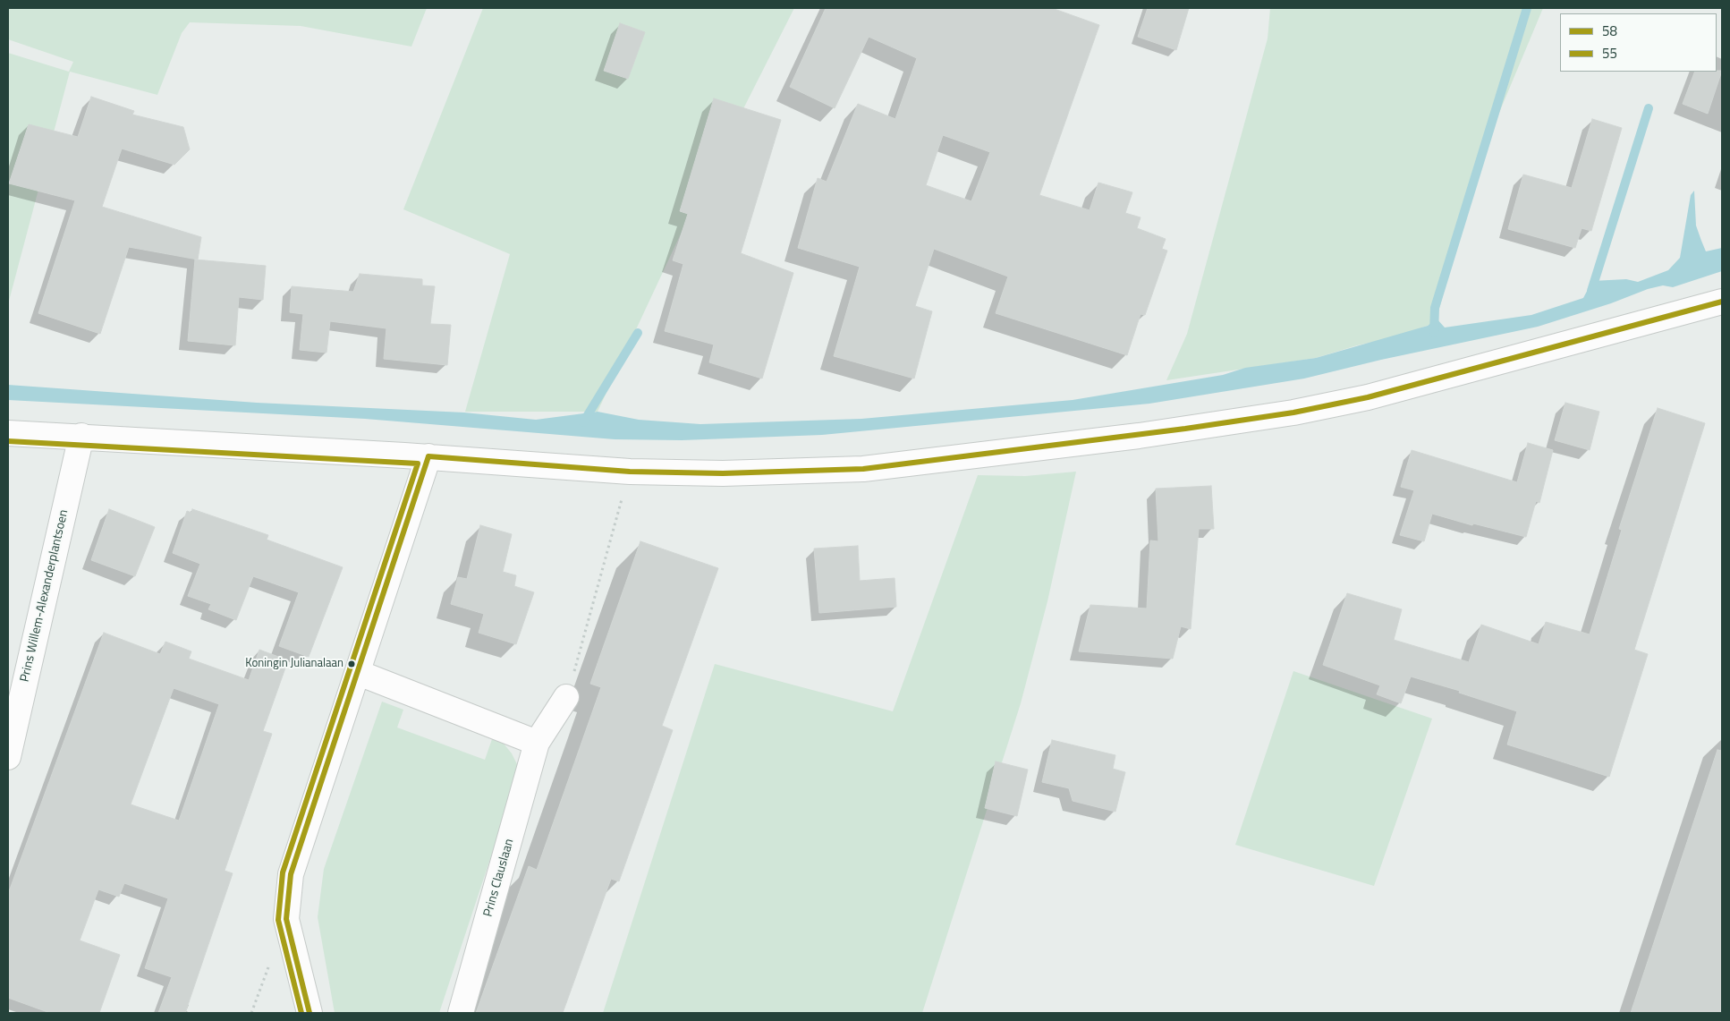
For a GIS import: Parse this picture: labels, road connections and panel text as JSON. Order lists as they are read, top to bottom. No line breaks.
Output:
{"streets":{"street":["Prins Willem-Alexanderplantsoen","Prins Clauslaan"]},"places":["Koningin Julianalaan"],"lines":["transit line 58","transit line 55"],"legend":["58","55"]}
